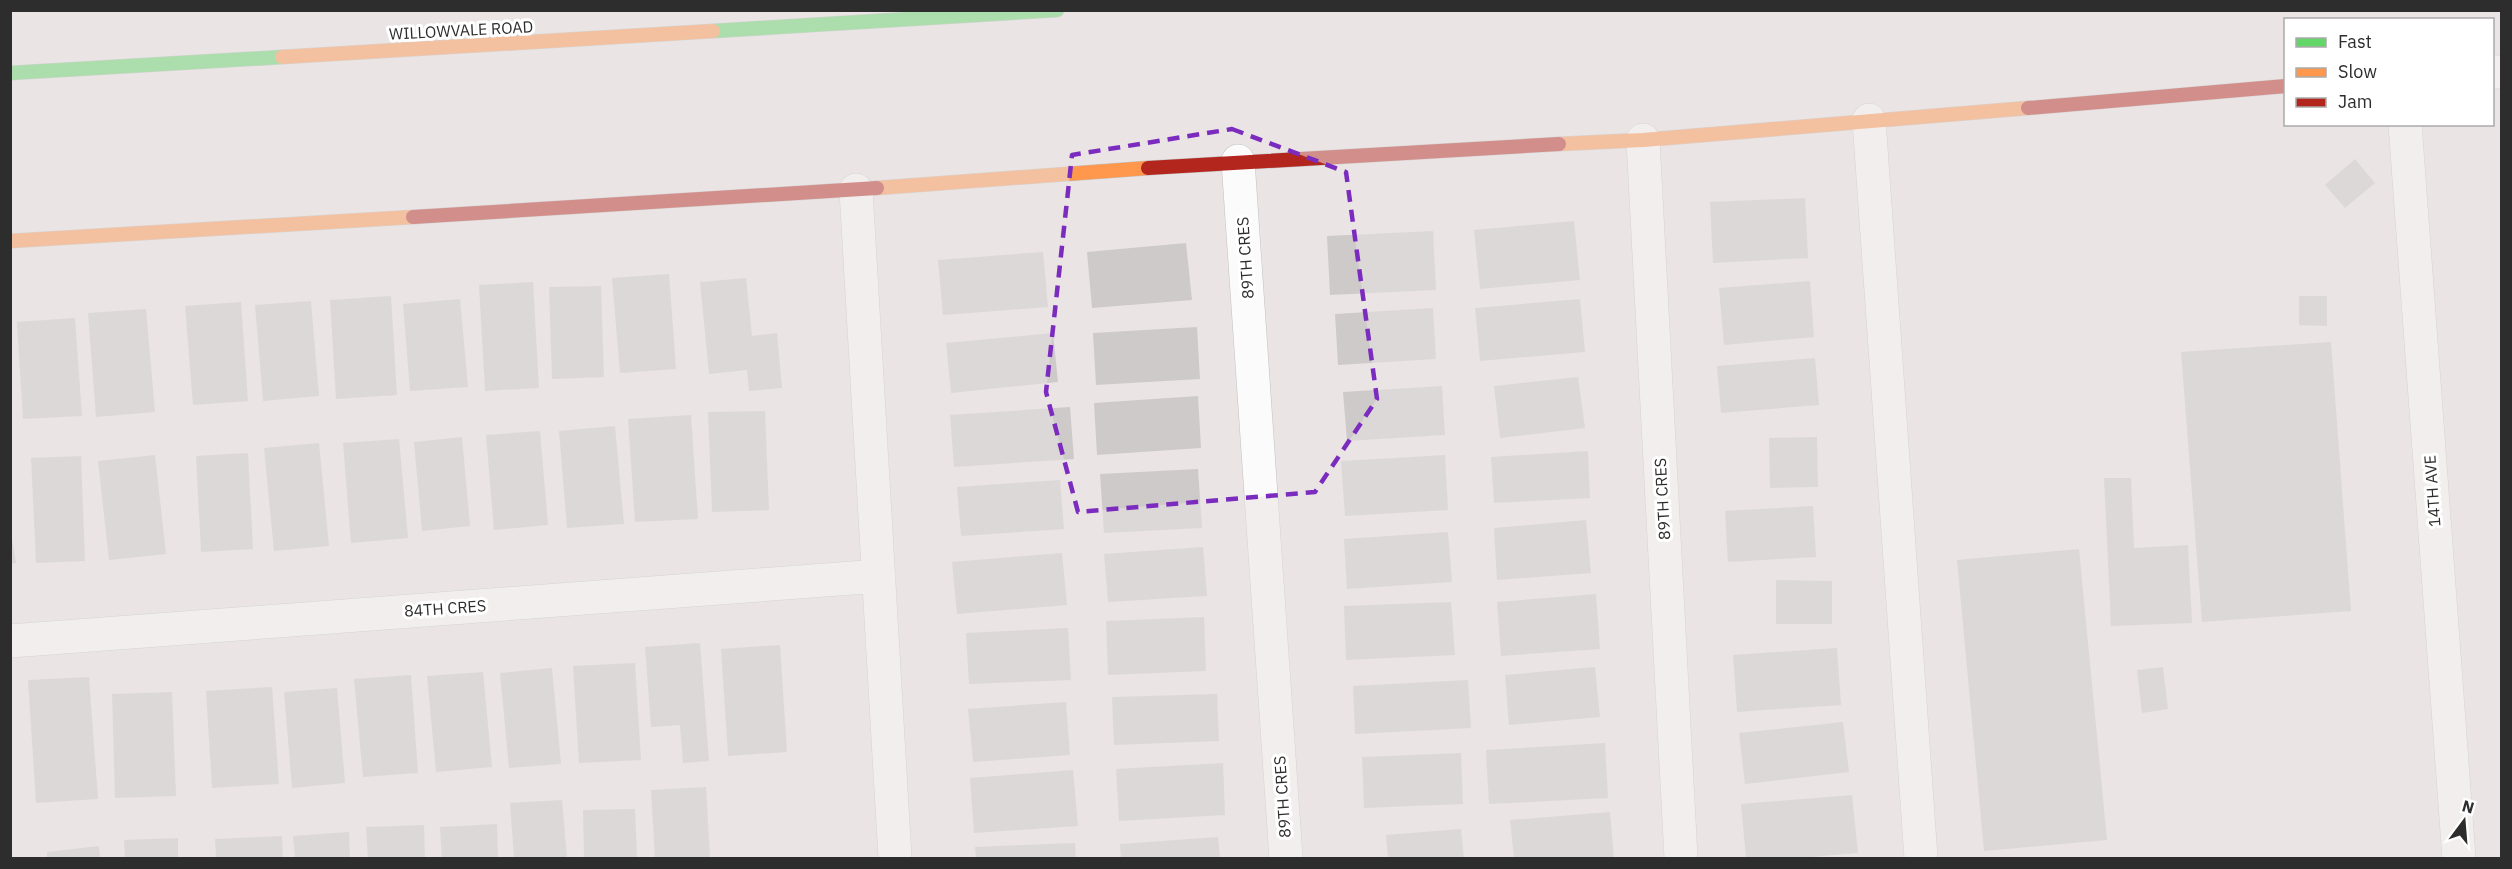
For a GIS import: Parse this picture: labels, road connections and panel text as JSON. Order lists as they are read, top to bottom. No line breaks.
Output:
{"streets":{"street":["WILLOWVALE ROAD","89TH CRES","14TH AVE","84TH CRES"]},"legend":["Fast","Slow","Jam"],"north":"top"}
